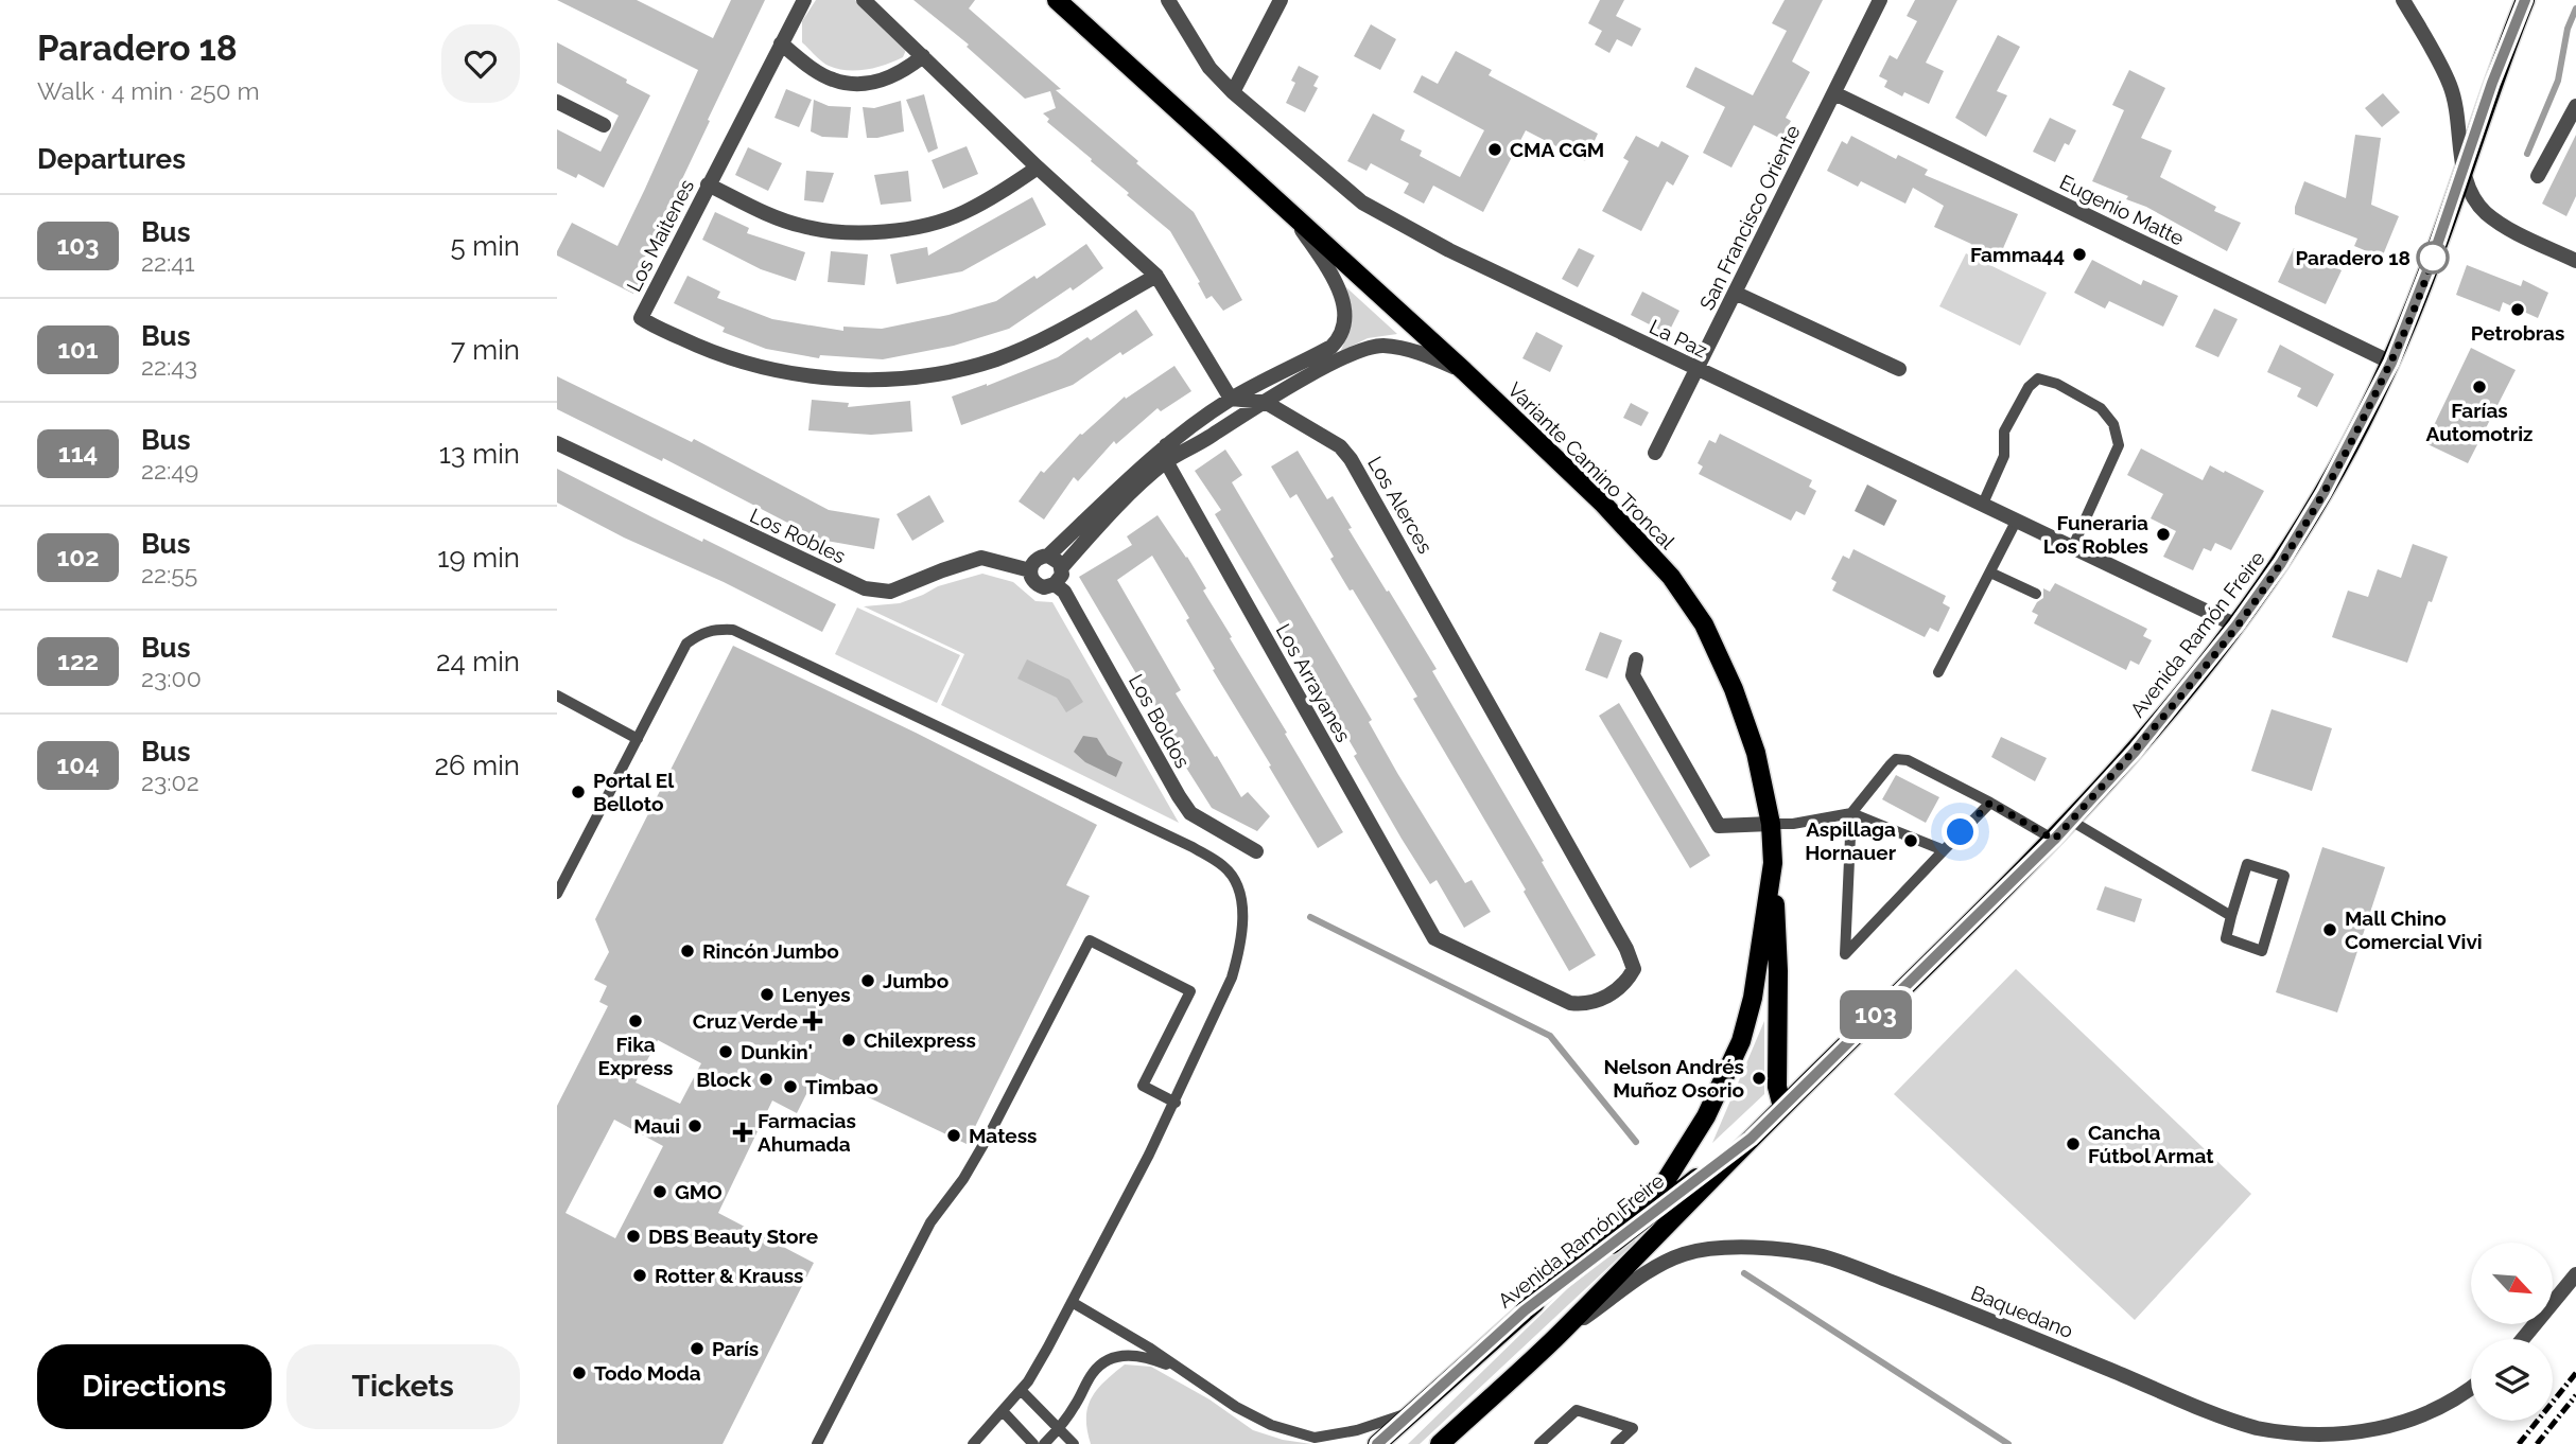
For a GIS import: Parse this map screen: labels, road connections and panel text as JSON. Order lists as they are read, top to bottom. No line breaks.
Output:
{"streets":{"main road":["Variante Camino Troncal","Avenida Ramón Freire"],"street":["Eugenio Matte","San Francisco Oriente","Los Maitenes","La Paz","Los Alerces","Los Robles","Los Arrayanes","Los Boldos","Baquedano"]},"crossings":[["Eugenio Matte","San Francisco Oriente"],["Eugenio Matte","Avenida Ramón Freire"],["San Francisco Oriente","La Paz"],["La Paz","Avenida Ramón Freire"],["Variante Camino Troncal","Avenida Ramón Freire"],["Los Alerces","Los Arrayanes"],["Los Robles","Los Boldos"],["Avenida Ramón Freire","Baquedano"]],"places":{"other":["CMA CGM","Famma44","Paradero 18","Petrobras","Farías Automotriz","Funeraria Los Robles","Portal El Belloto","Aspillaga Hornauer","Mall Chino Comercial Vivi","Rincón Jumbo","Jumbo","Lenyes","Fika Express","Chilexpress","Dunkin'","Nelson Andrés Muñoz Osorio","Block","Timbao","Maui","Matess","Cancha Fútbol Armat","GMO","DBS Beauty Store","Rotter & Krauss","París","Todo Moda"],"health":["Cruz Verde","Farmacias Ahumada"]},"lines":["bus line 103"],"north":"bottom right","page":{"heading":[["Paradero 18","Walk · 4 min · 250 m"],"Departures"],"on_map":"103","list":[{"mark":"103","name":"Bus","note":"22:41","value":"5 min"},{"mark":"101","name":"Bus","note":"22:43","value":"7 min"},{"mark":"114","name":"Bus","note":"22:49","value":"13 min"},{"mark":"102","name":"Bus","note":"22:55","value":"19 min"},{"mark":"122","name":"Bus","note":"23:00","value":"24 min"},{"mark":"104","name":"Bus","note":"23:02","value":"26 min"}],"buttons":["Directions","Tickets"]}}
